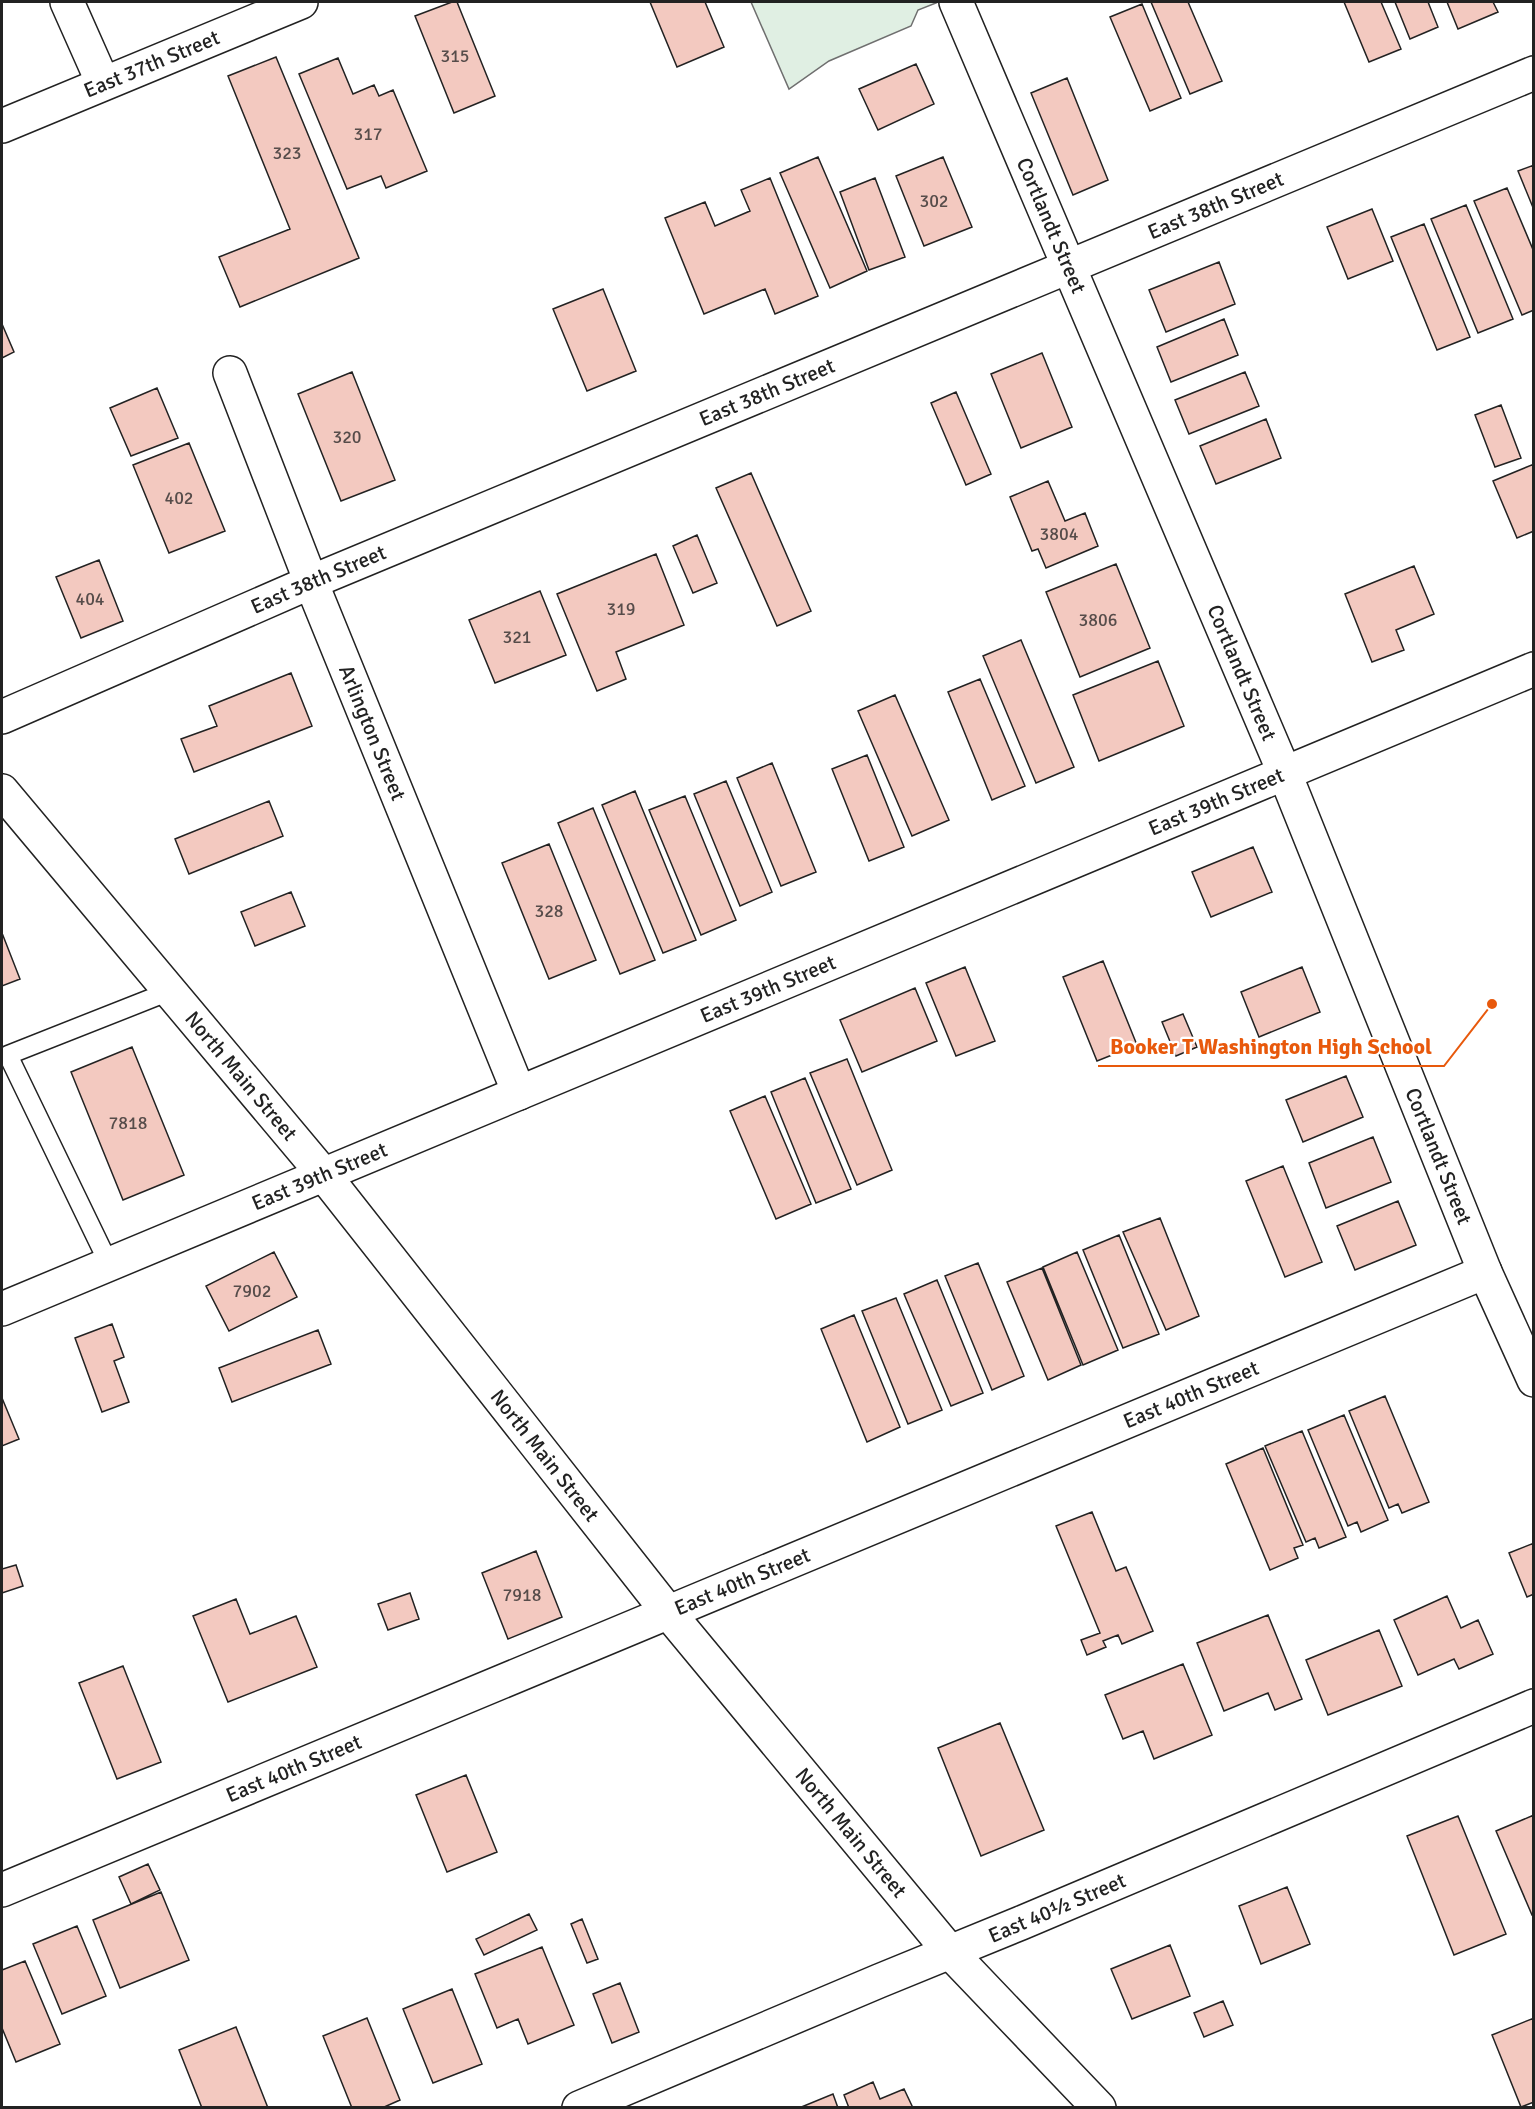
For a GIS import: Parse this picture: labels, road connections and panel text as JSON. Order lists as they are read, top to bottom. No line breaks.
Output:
{"streets":{"street":["East 37th Street","East 38th Street","Cortlandt Street","Arlington Street","East 39th Street","North Main Street","East 40th Street","East 40½ Street"]},"crossings":[["East 38th Street","Cortlandt Street"],["East 38th Street","Arlington Street"],["Cortlandt Street","East 39th Street"],["Cortlandt Street","East 40th Street"],["Arlington Street","East 39th Street"],["East 39th Street","North Main Street"],["North Main Street","East 40th Street"],["North Main Street","East 40½ Street"]],"places":["Booker T Washington High School"],"house_numbers":["315","317","323","302","320","402","3804","404","319","3806","321","328","7818","7902","7918"]}
